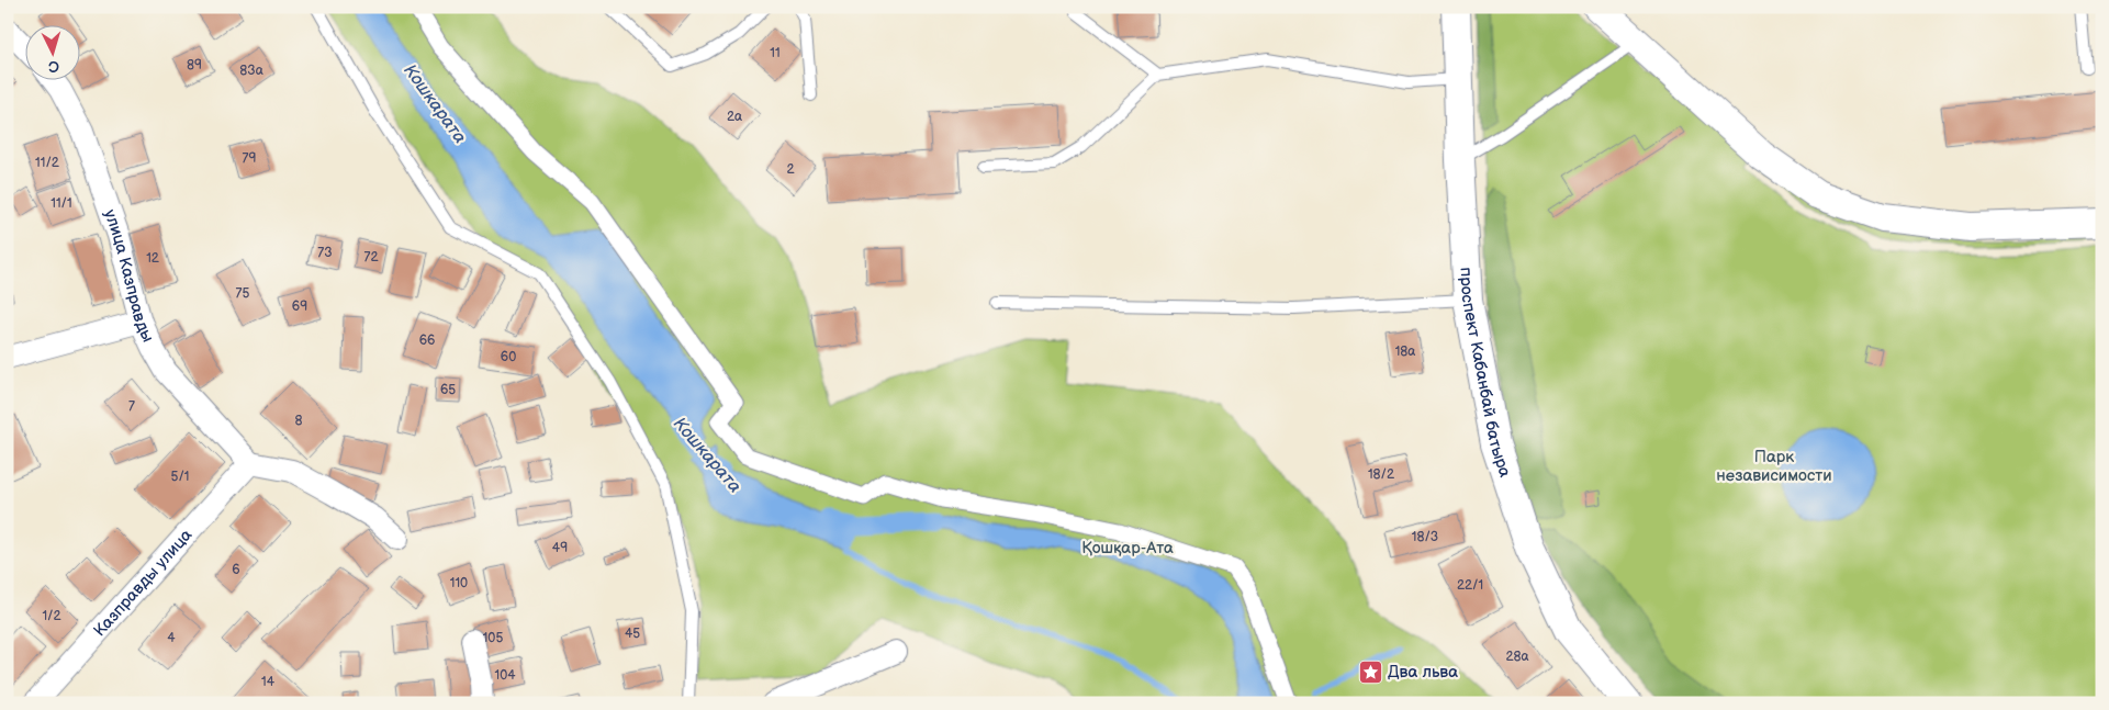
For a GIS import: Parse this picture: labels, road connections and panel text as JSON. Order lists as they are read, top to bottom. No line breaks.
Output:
{"streets":{"street":["улица Казправды","проспект Кабанбай батыра","Казправды улица"]},"crossings":[["улица Казправды","Казправды улица"]],"water":["Кошкарата"],"parks":["Парк независимости","Қошқар-Ата"],"places":{"place":["Два льва"]},"house_numbers":["11","89","83а","2а","79","11/2","2","11/1","73","72","12","75","69","66","18а","60","65","7","8","18/2","5/1","18/3","49","6","110","22/1","1/2","45","4","105","28а","104","14"],"north":"bottom"}
